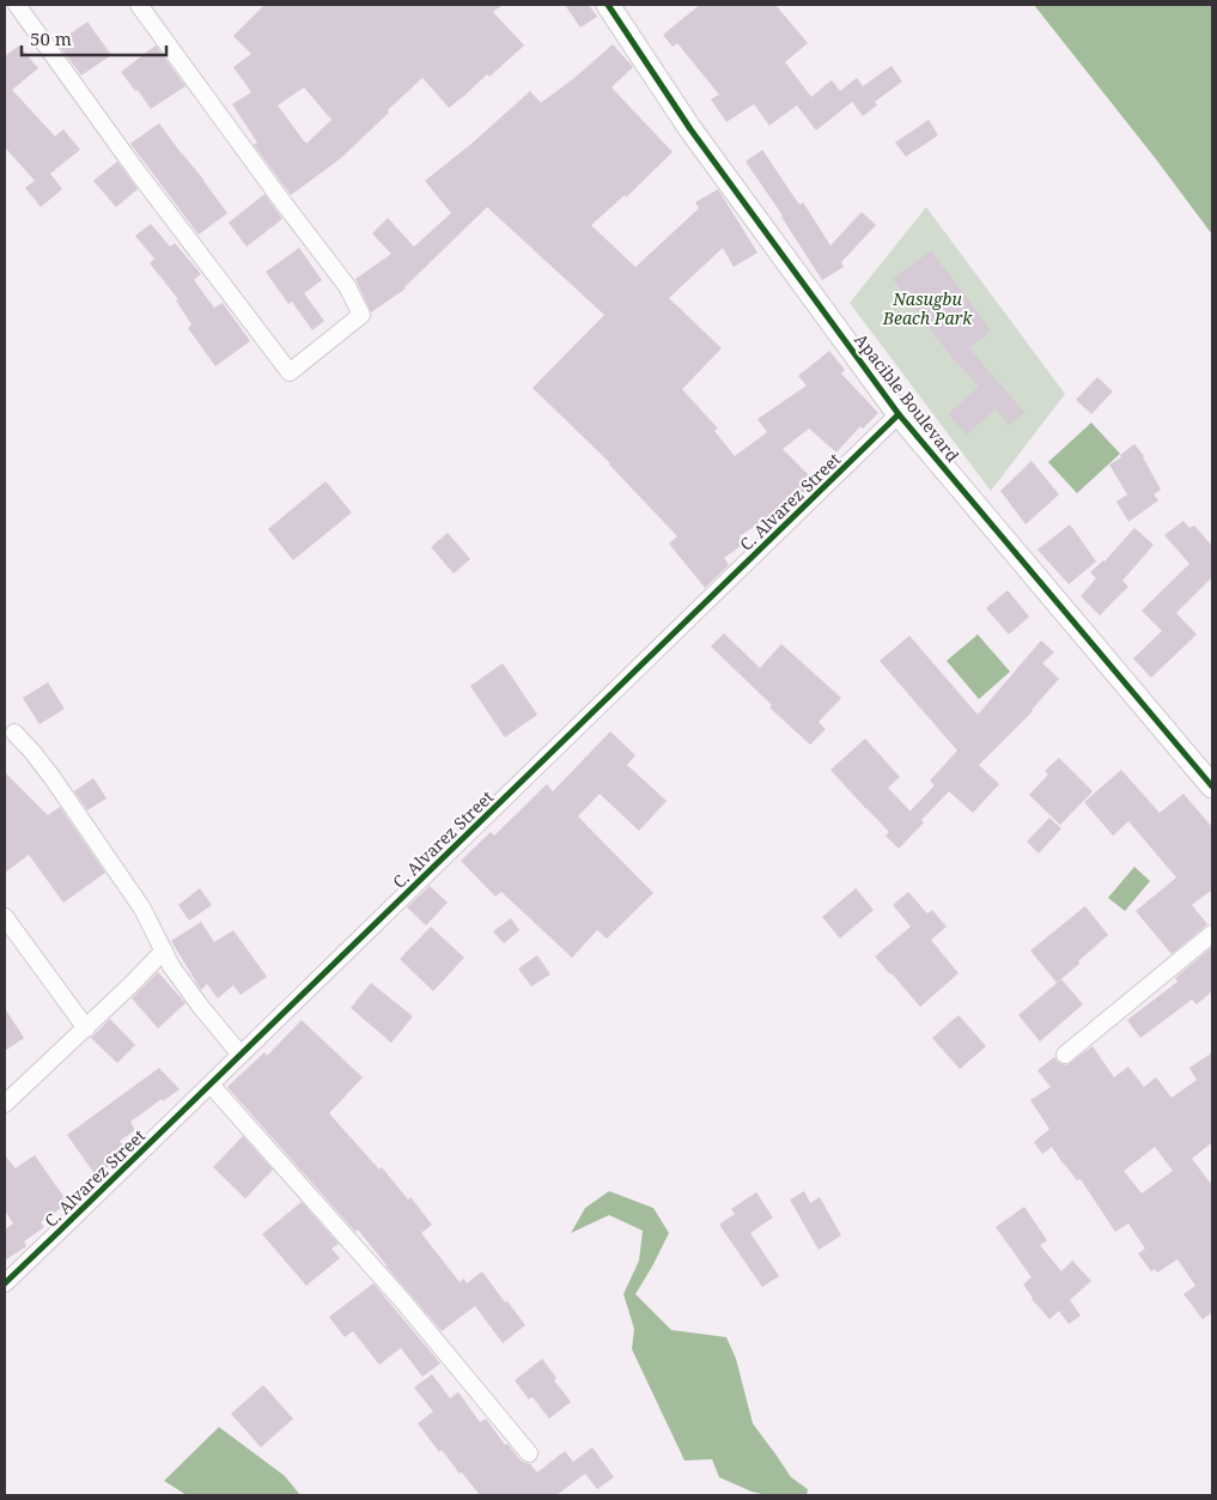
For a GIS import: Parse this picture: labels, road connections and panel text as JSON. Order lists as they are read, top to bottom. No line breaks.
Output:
{"streets":{"street":["Apacible Boulevard","C. Alvarez Street"]},"crossings":[["Apacible Boulevard","C. Alvarez Street"]],"parks":["Nasugbu Beach Park"],"scale_bar":"50 m"}
